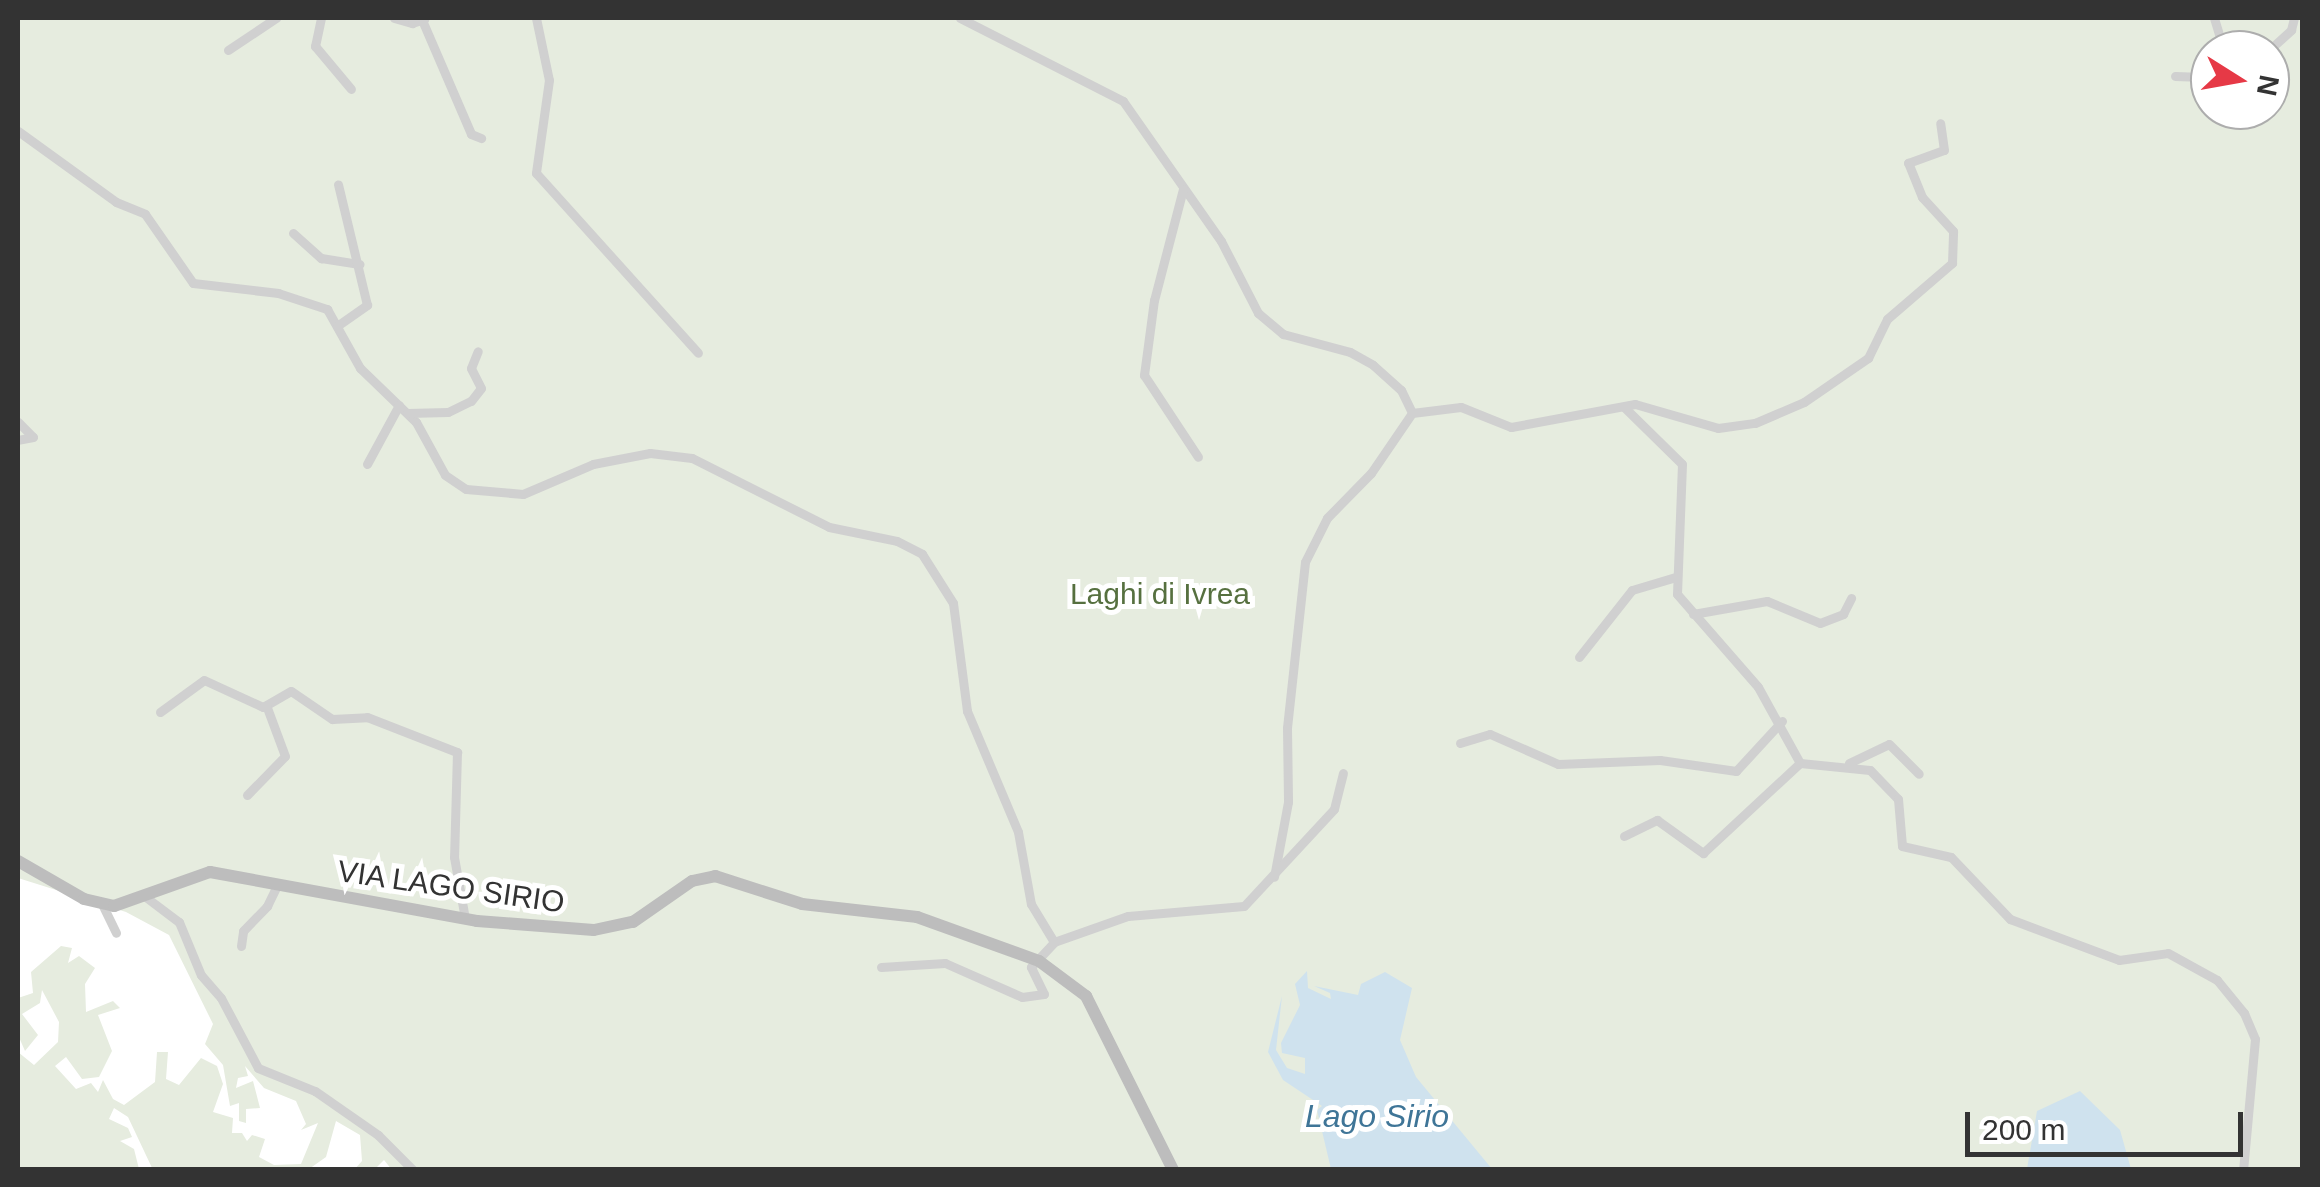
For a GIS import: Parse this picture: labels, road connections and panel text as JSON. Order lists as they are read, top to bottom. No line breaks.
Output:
{"streets":{"main road":["VIA LAGO SIRIO"]},"water":["Lago Sirio"],"parks":["Laghi di Ivrea"],"scale_bar":"200 m","north":"right"}
